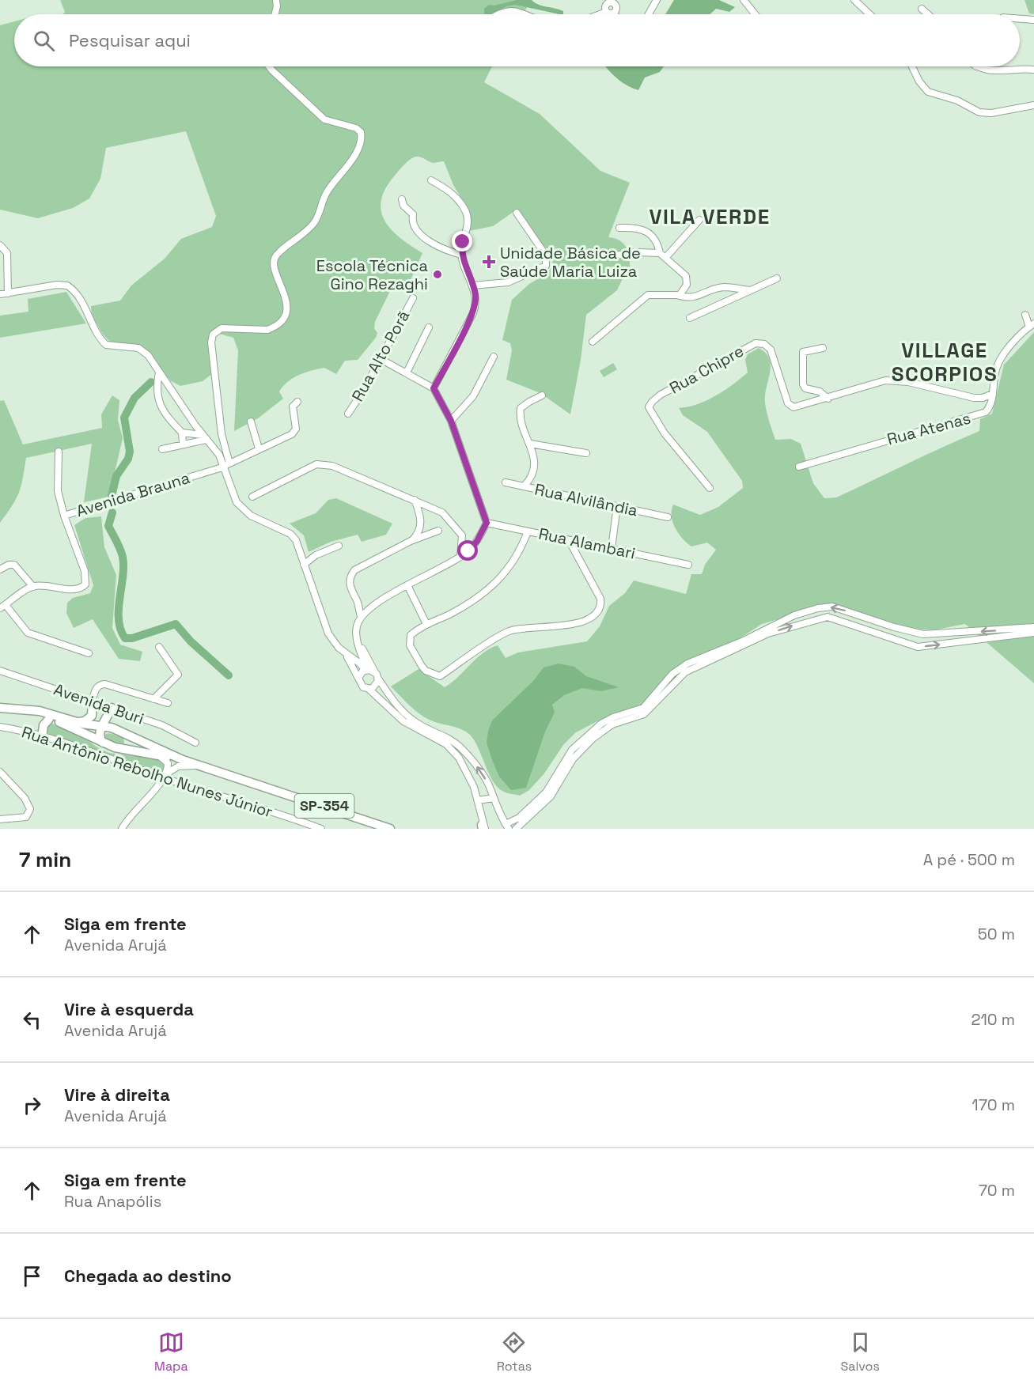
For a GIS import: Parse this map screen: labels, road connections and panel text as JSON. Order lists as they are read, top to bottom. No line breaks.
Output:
{"streets":{"main road":["SP-354"],"street":["Rua Alto Porã","Rua Chipre","Rua Atenas","Avenida Brauna","Rua Alvilândia","Rua Alambari","Avenida Buri","Rua Antônio Rebolho Nunes Júnior"]},"crossings":[["Rua Chipre","Rua Atenas"]],"districts":["VILA VERDE","VILLAGE SCORPIOS"],"places":{"health":["Unidade Básica de Saúde Maria Luiza"],"other":["Escola Técnica Gino Rezaghi"]},"page":{"search":"Pesquisar aqui","heading":["7 min","A pé · 500 m"],"list":[["Siga em frente","Avenida Arujá","50 m"],["Vire à esquerda","Avenida Arujá","210 m"],["Vire à direita","Avenida Arujá","170 m"],["Siga em frente","Rua Anapólis","70 m"],"Chegada ao destino"],"nav":["Mapa","Rotas","Salvos"]}}
